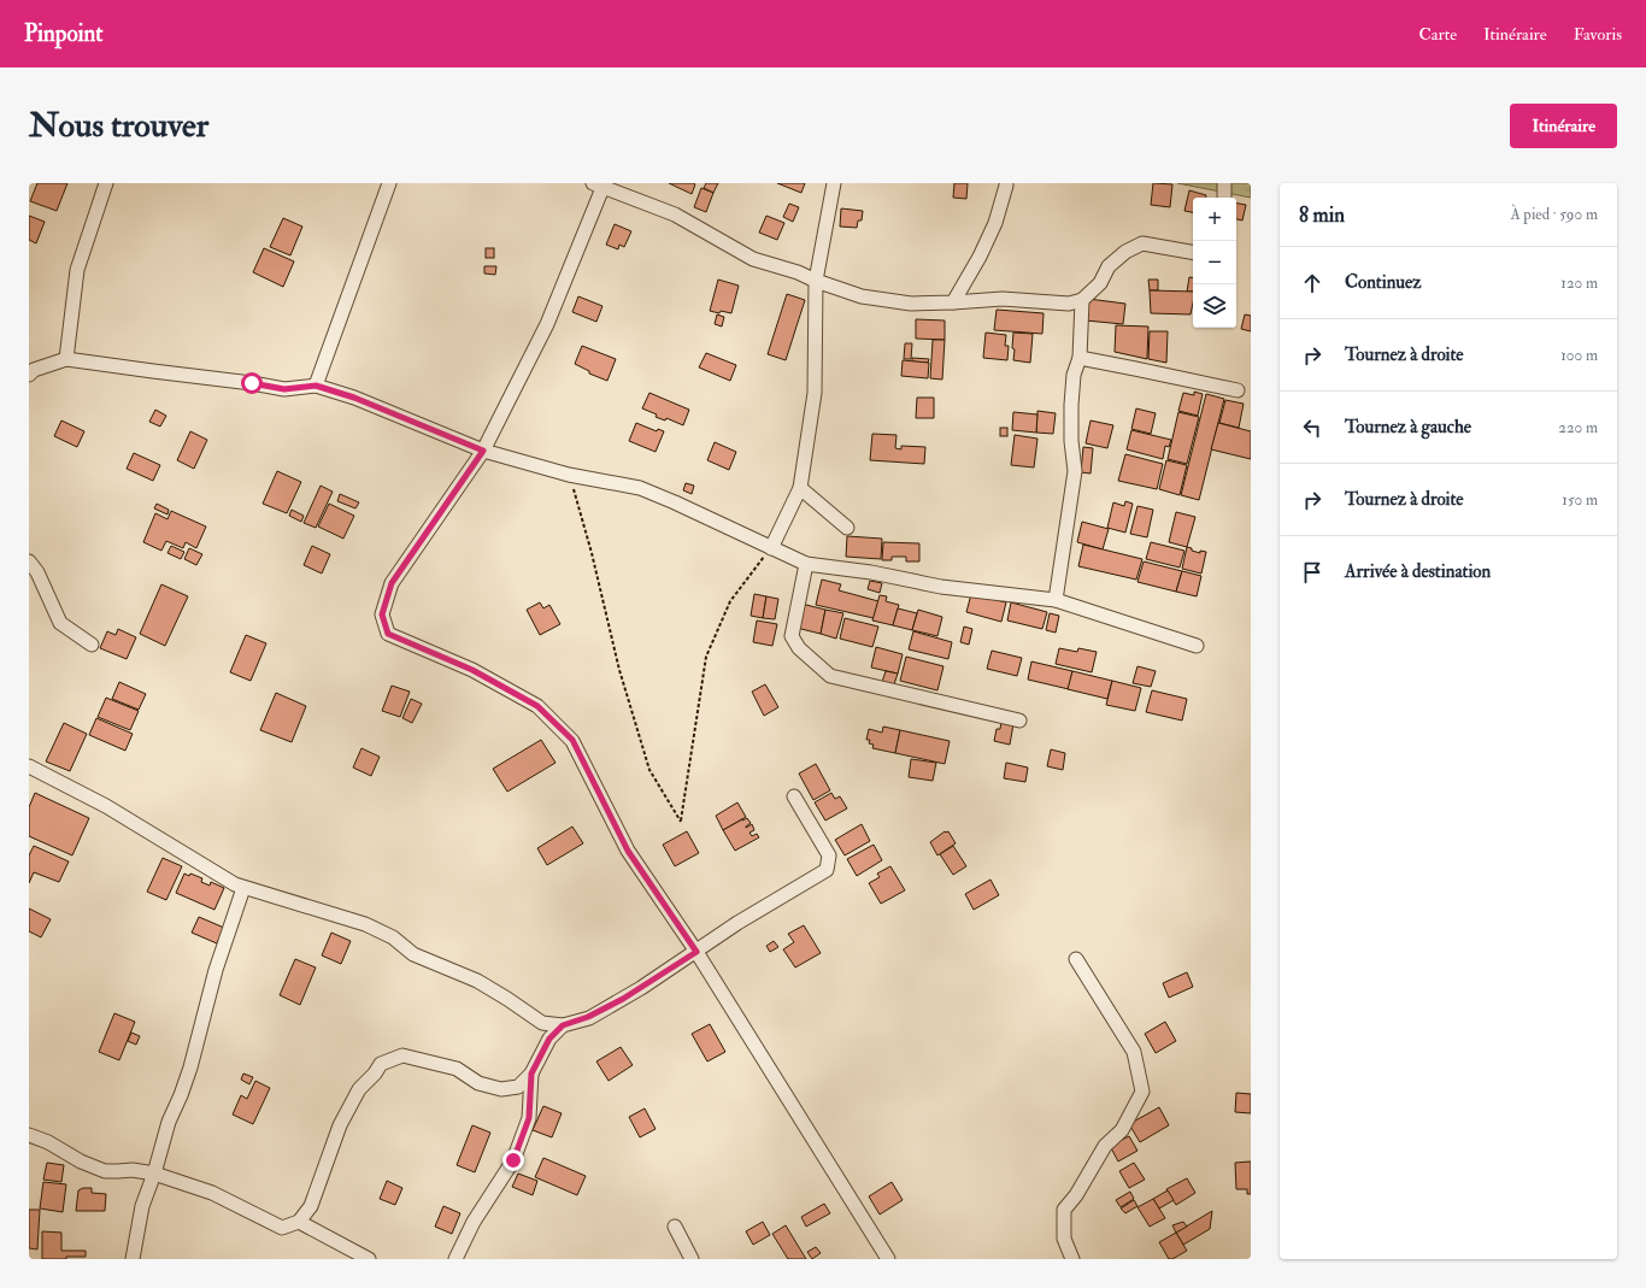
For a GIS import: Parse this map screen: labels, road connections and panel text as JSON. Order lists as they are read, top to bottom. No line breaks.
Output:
{"page":{"header":"Pinpoint","nav":["Carte","Itinéraire","Favoris"],"buttons":"Itinéraire","title":"Nous trouver","heading":["8 min","À pied · 590 m"],"map_buttons":["+","−"],"list":[["Continuez","120 m"],["Tournez à droite","100 m"],["Tournez à gauche","220 m"],["Tournez à droite","150 m"],"Arrivée à destination"]}}
